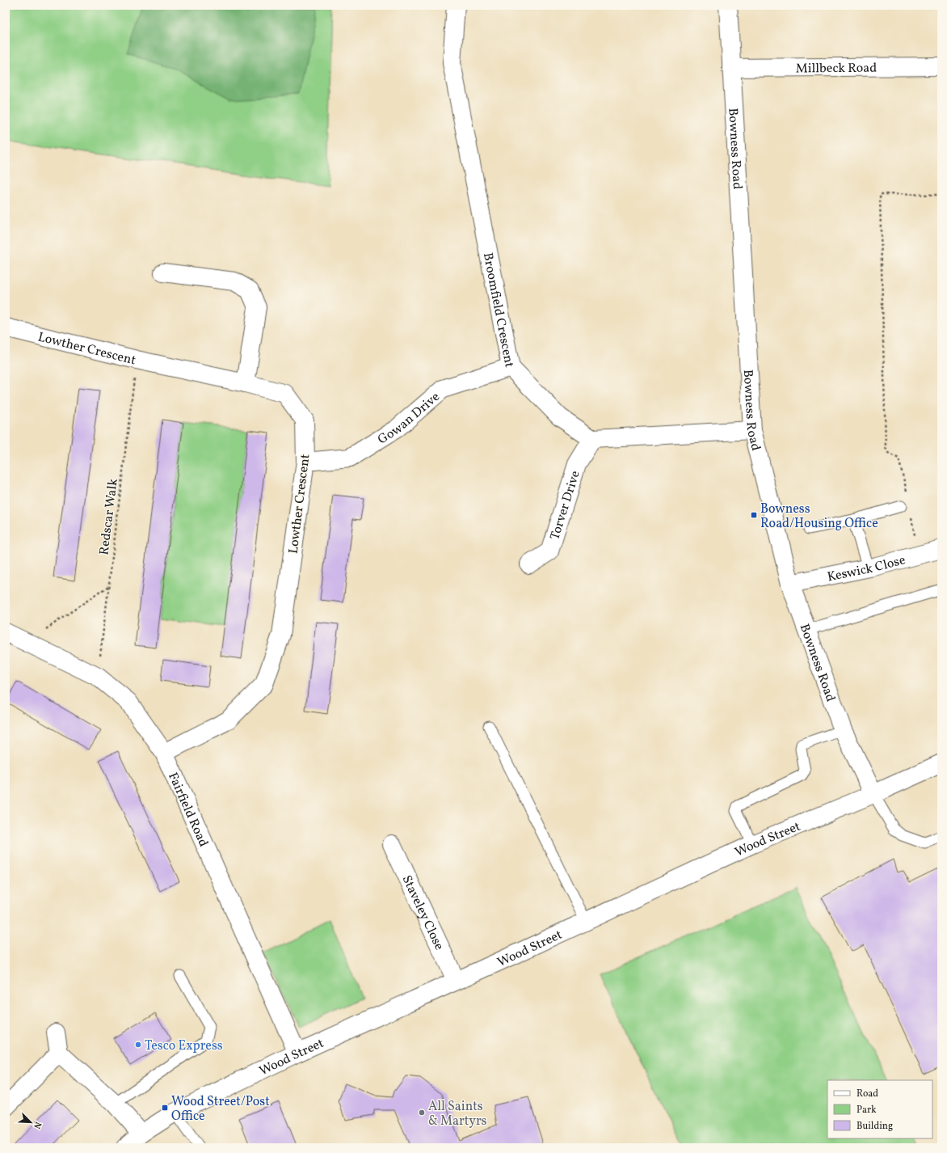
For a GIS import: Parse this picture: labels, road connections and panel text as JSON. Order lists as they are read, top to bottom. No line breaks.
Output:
{"streets":{"street":["Millbeck Road","Bowness Road","Broomfield Crescent","Lowther Crescent","Gowan Drive","Torver Drive","Keswick Close","Fairfield Road","Wood Street","Staveley Close"],"path":["Redscar Walk"]},"crossings":[["Millbeck Road","Bowness Road"],["Bowness Road","Keswick Close"],["Bowness Road","Wood Street"],["Broomfield Crescent","Gowan Drive"],["Broomfield Crescent","Torver Drive"],["Lowther Crescent","Gowan Drive"],["Lowther Crescent","Redscar Walk"],["Lowther Crescent","Fairfield Road"],["Redscar Walk","Fairfield Road"],["Fairfield Road","Wood Street"],["Wood Street","Staveley Close"]],"places":{"transit":["Bowness Road/Housing Office","Wood Street/Post Office"],"other":["Tesco Express","All Saints & Martyrs"]},"legend":["Road","Park","Building"],"north":"bottom right"}
